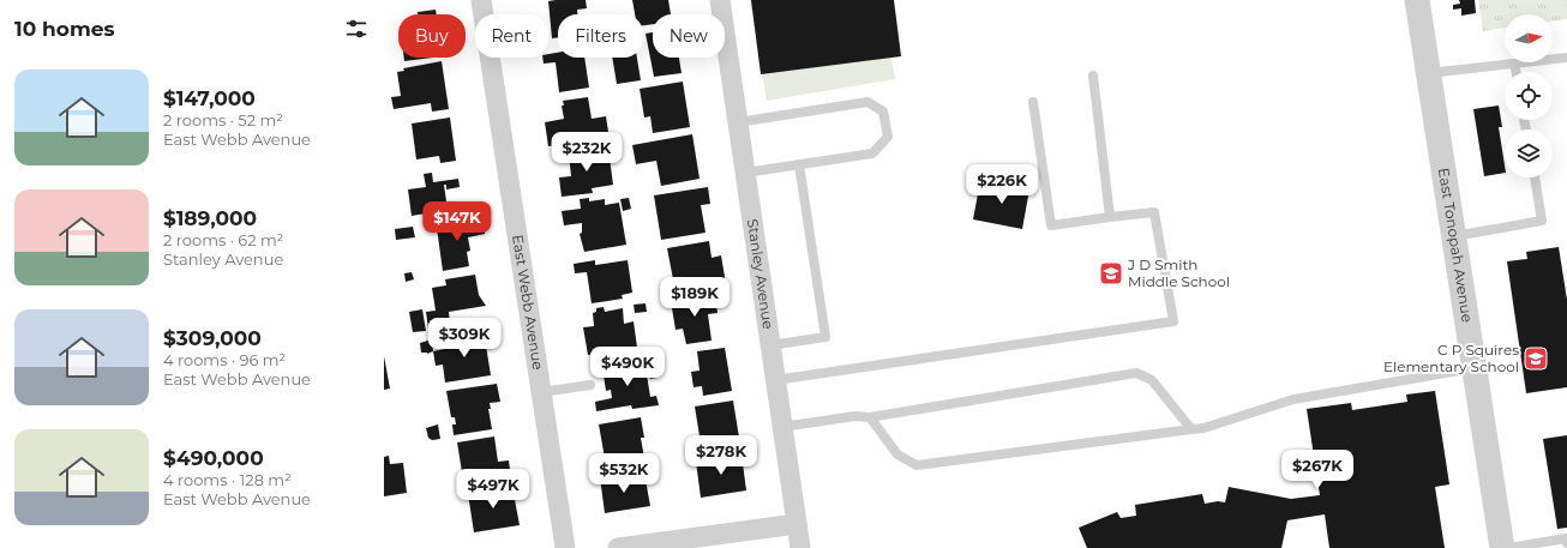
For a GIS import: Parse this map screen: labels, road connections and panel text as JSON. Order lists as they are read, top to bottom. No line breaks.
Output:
{"streets":{"street":["East Tonopah Avenue","Stanley Avenue","East Webb Avenue"]},"places":{"school or university":["J D Smith Middle School","C P Squires Elementary School"]},"north":"right","page":{"heading":"10 homes","chip":["Buy","Rent","Filters","New"],"list":[{"name":"$147,000","note":"2 rooms · 52 m² · East Webb Avenue"},{"name":"$189,000","note":"2 rooms · 62 m² · Stanley Avenue"},{"name":"$309,000","note":"4 rooms · 96 m² · East Webb Avenue"},{"name":"$490,000","note":"4 rooms · 128 m² · East Webb Avenue"}],"price":["$232K","$226K","$147K","$189K","$309K","$490K","$278K","$267K","$532K","$497K"]}}
